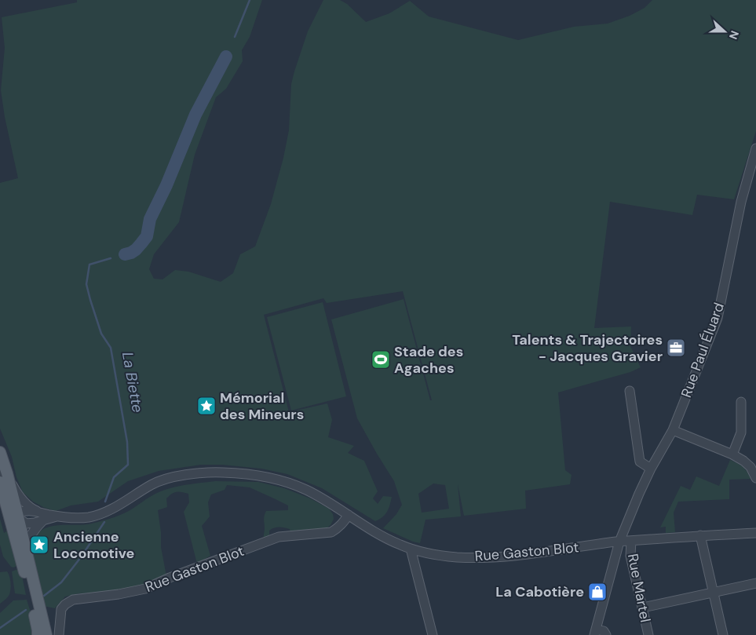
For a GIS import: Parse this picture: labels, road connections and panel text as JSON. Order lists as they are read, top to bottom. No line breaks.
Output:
{"streets":{"street":["Rue Paul Éluard","Rue Gaston Blot","Rue Martel"]},"crossings":[["Rue Paul Éluard","Rue Gaston Blot"],["Rue Gaston Blot","Rue Martel"]],"water":["La Biette"],"places":{"office":["Talents & Trajectoires - Jacques Gravier"],"sports":["Stade des Agaches"],"place":["Mémorial des Mineurs","Ancienne Locomotive"],"shop":["La Cabotière"]},"north":"right"}
